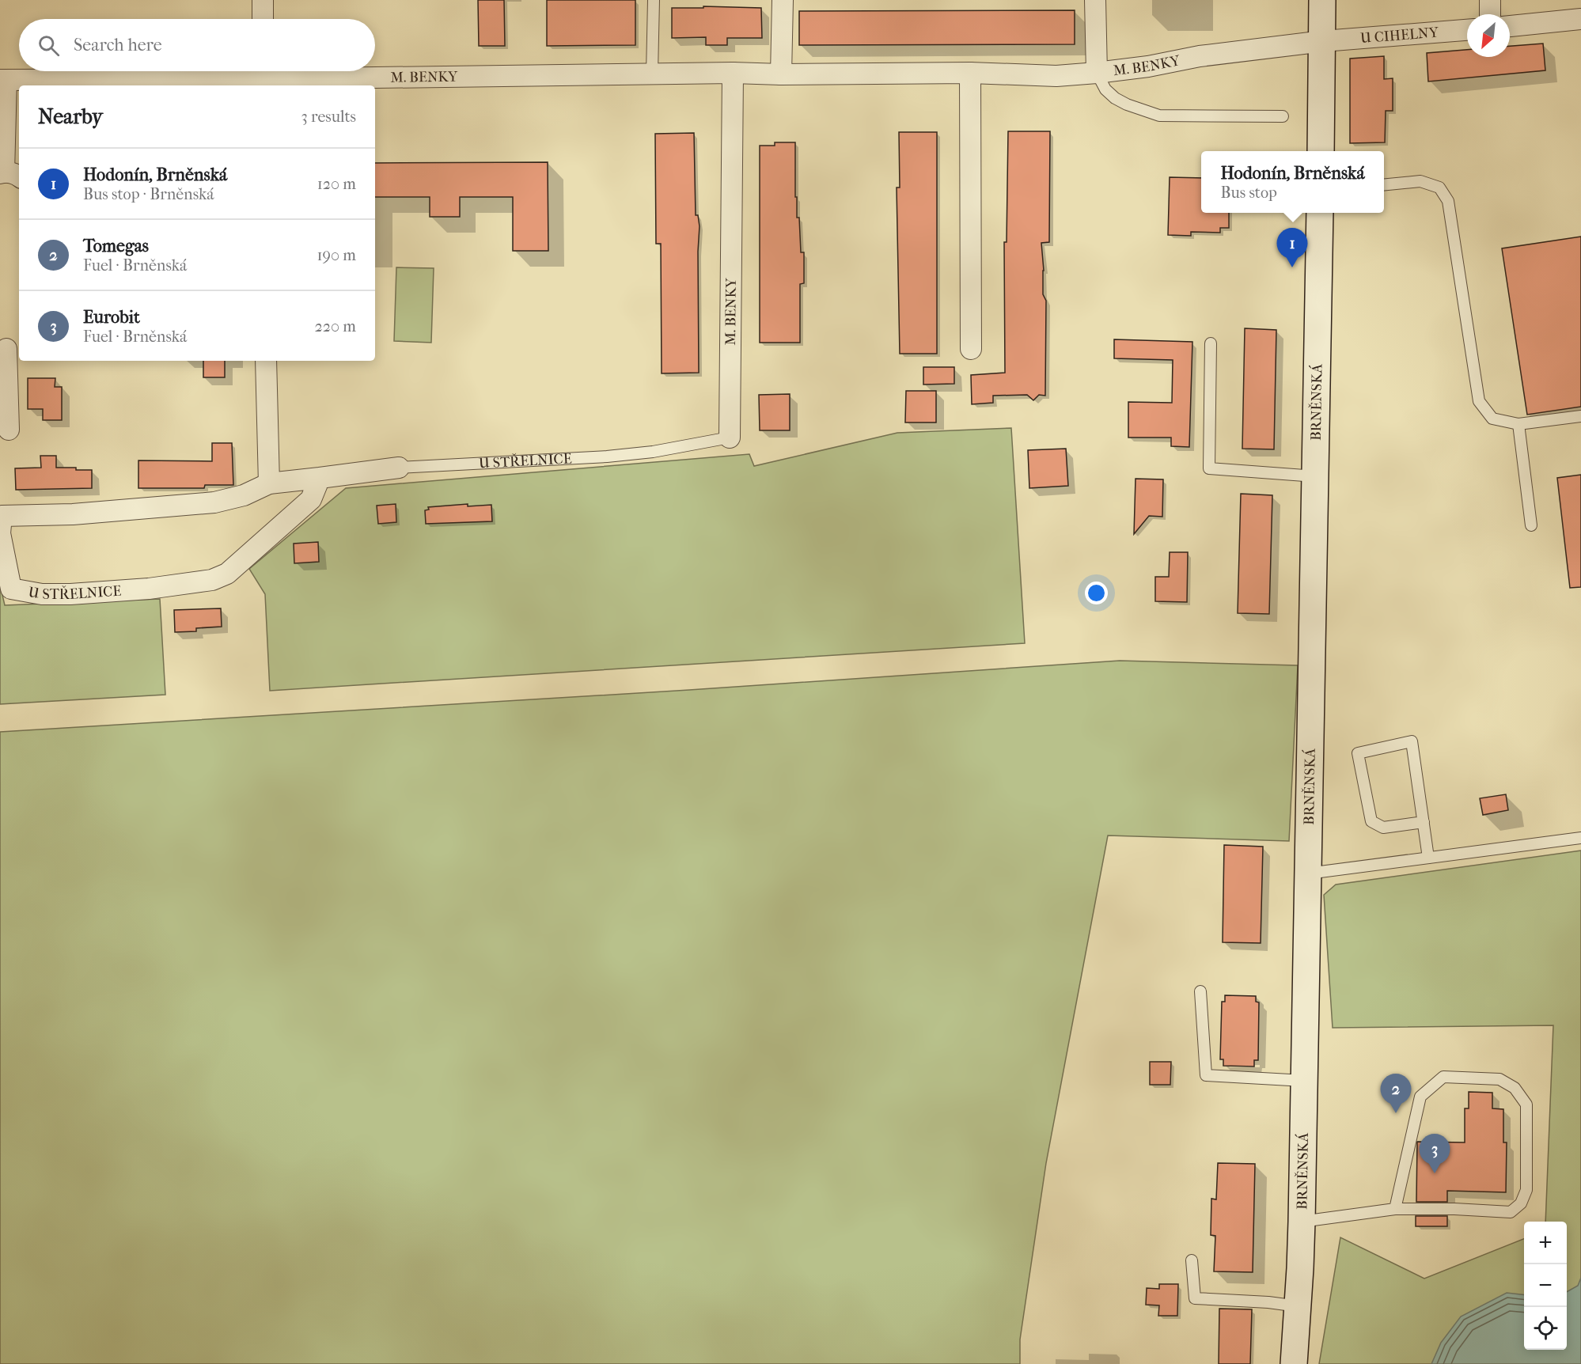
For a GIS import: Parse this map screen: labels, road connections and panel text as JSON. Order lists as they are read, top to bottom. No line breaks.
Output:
{"streets":{"main road":["BRNĚNSKÁ"],"street":["U CIHELNY","M. BENKY","U STŘELNICE"]},"crossings":[["U CIHELNY","M. BENKY"],["M. BENKY","U STŘELNICE"]],"north":"bottom left","page":{"search":"Search here","heading":["Nearby","3 results"],"list":[{"mark":"1","name":"Hodonín, Brněnská","note":"Bus stop · Brněnská","value":"120 m"},{"mark":"2","name":"Tomegas","note":"Fuel · Brněnská","value":"190 m"},{"mark":"3","name":"Eurobit","note":"Fuel · Brněnská","value":"220 m"}],"popup":["Hodonín, Brněnská","Bus stop"],"pins":["1","2","3"],"map_buttons":["+","−"]}}
